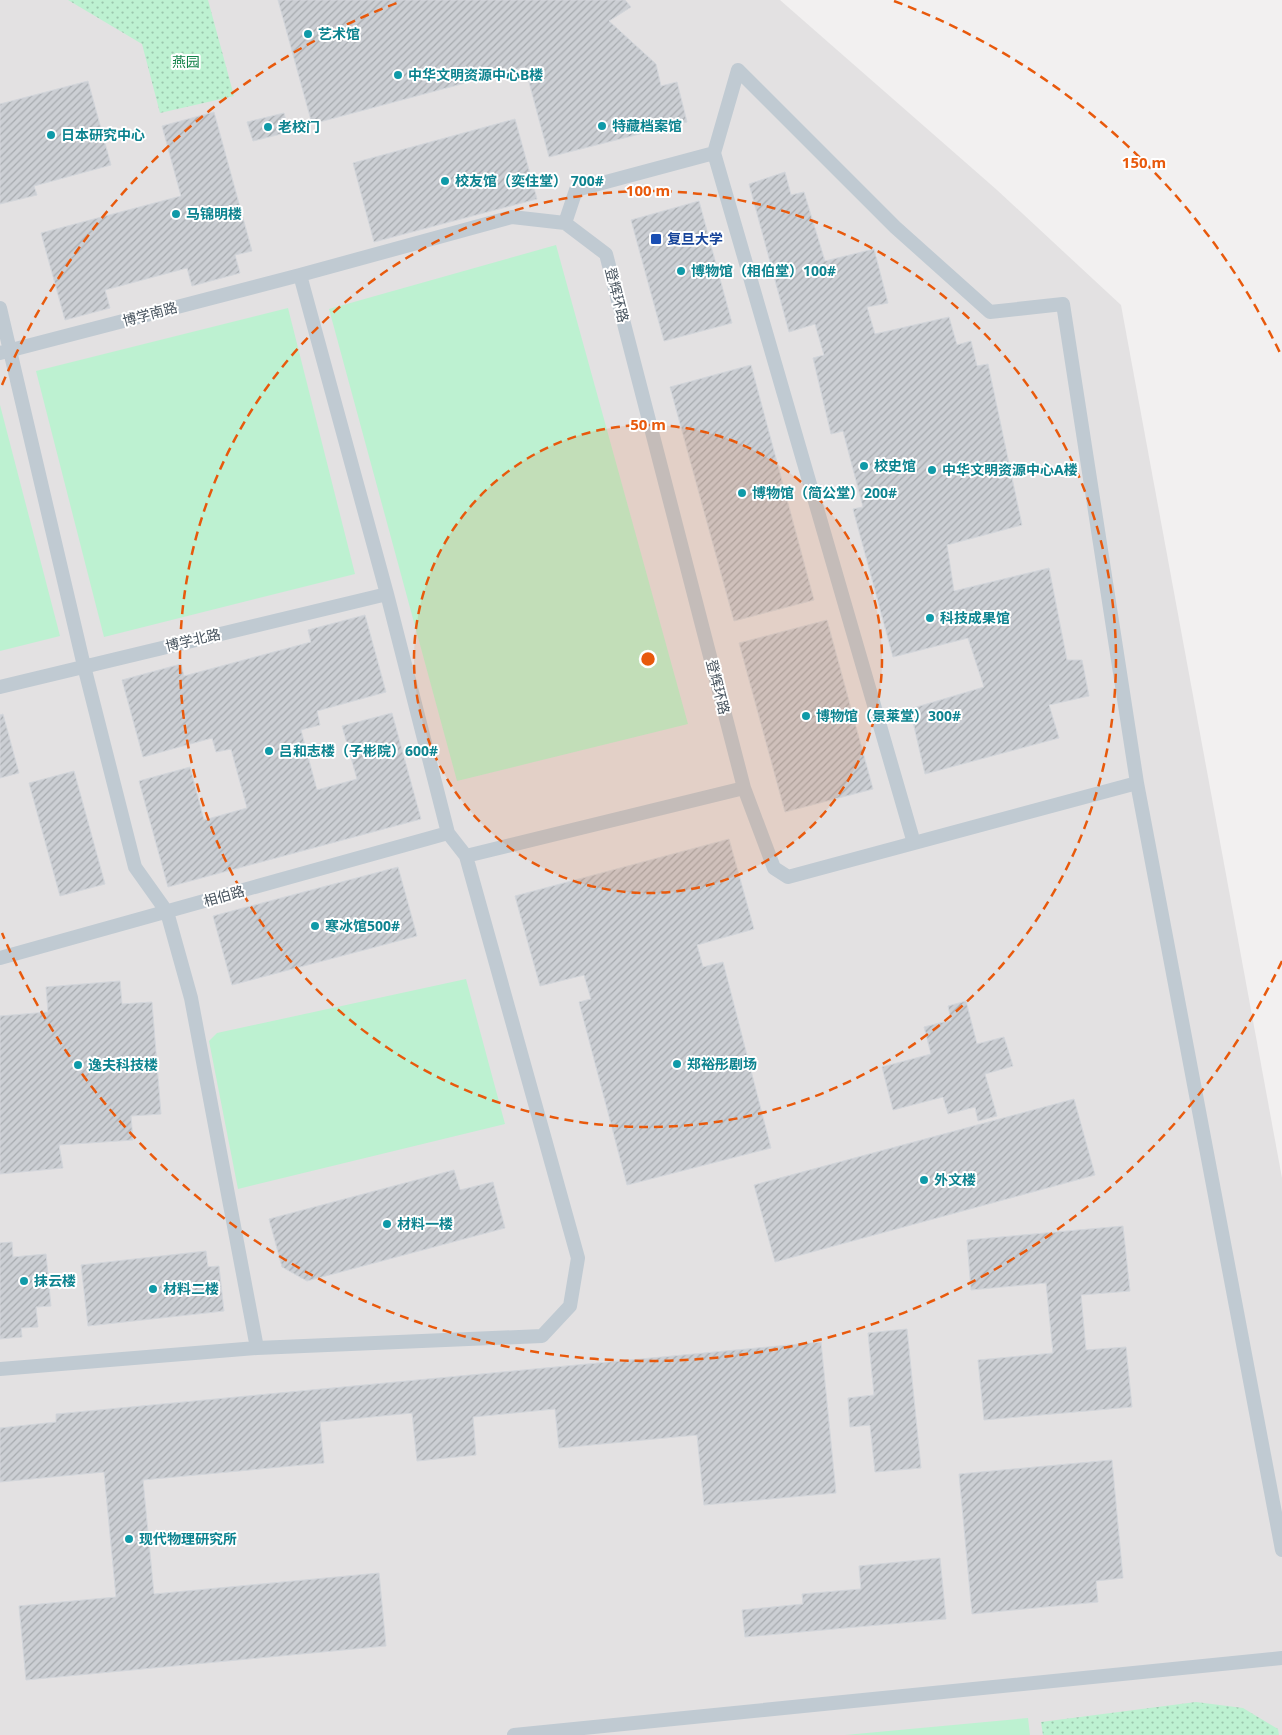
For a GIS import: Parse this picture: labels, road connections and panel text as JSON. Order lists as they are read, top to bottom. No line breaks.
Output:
{"streets":{"lane":["登辉环路","博学南路","博学北路","相伯路"]},"parks":["燕园"],"places":{"other":["艺术馆","中华文明资源中心B楼","特藏档案馆","老校门","日本研究中心","校友馆（奕住堂） 700#","马锦明楼","博物馆（相伯堂）100#","校史馆","中华文明资源中心A楼","博物馆（简公堂）200#","科技成果馆","博物馆（景莱堂）300#","吕和志楼（子彬院）600#","寒冰馆500#","郑裕彤剧场‌","逸夫科技楼","外文楼","材料一楼","抹云楼","材料二楼","现代物理研究所"],"transit":["复旦大学"]},"rings":["150 m","100 m","50 m"]}
